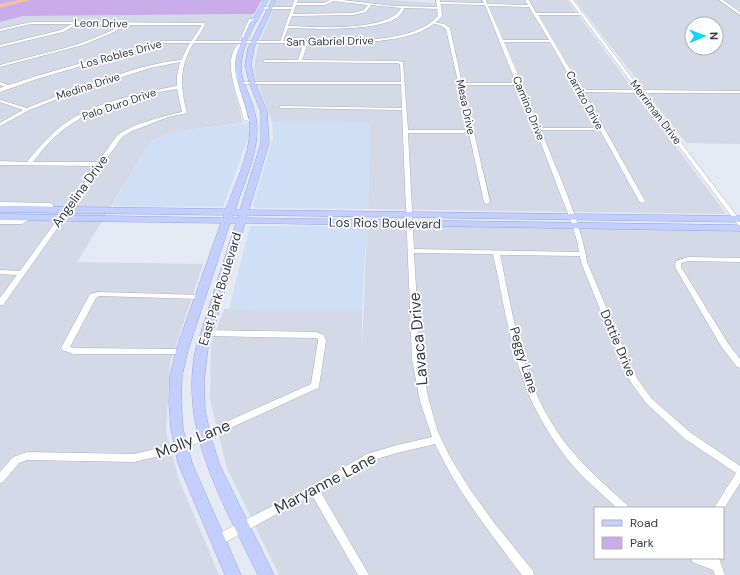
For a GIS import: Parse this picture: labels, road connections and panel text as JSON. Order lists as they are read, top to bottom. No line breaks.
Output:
{"streets":{"main road":["Los Rios Boulevard","East Park Boulevard"],"street":["Leon Drive","San Gabriel Drive","Los Robles Drive","Medina Drive","Carrizo Drive","Palo Duro Drive","Mesa Drive","Camino Drive","Merriman Drive","Angelina Drive","Lavaca Drive","Dottie Drive","Peggy Lane","Molly Lane","Maryanne Lane"]},"crossings":[["Leon Drive","Los Robles Drive"],["San Gabriel Drive","Los Robles Drive"],["San Gabriel Drive","Mesa Drive"],["San Gabriel Drive","East Park Boulevard"],["Los Robles Drive","East Park Boulevard"],["Palo Duro Drive","Angelina Drive"],["Camino Drive","Los Rios Boulevard"],["Camino Drive","Dottie Drive"],["Merriman Drive","Los Rios Boulevard"],["Angelina Drive","Los Rios Boulevard"],["Los Rios Boulevard","East Park Boulevard"],["Los Rios Boulevard","Lavaca Drive"],["Los Rios Boulevard","Dottie Drive"],["East Park Boulevard","Molly Lane"],["East Park Boulevard","Maryanne Lane"],["Lavaca Drive","Maryanne Lane"]],"legend":["Road","Park"],"north":"right"}
